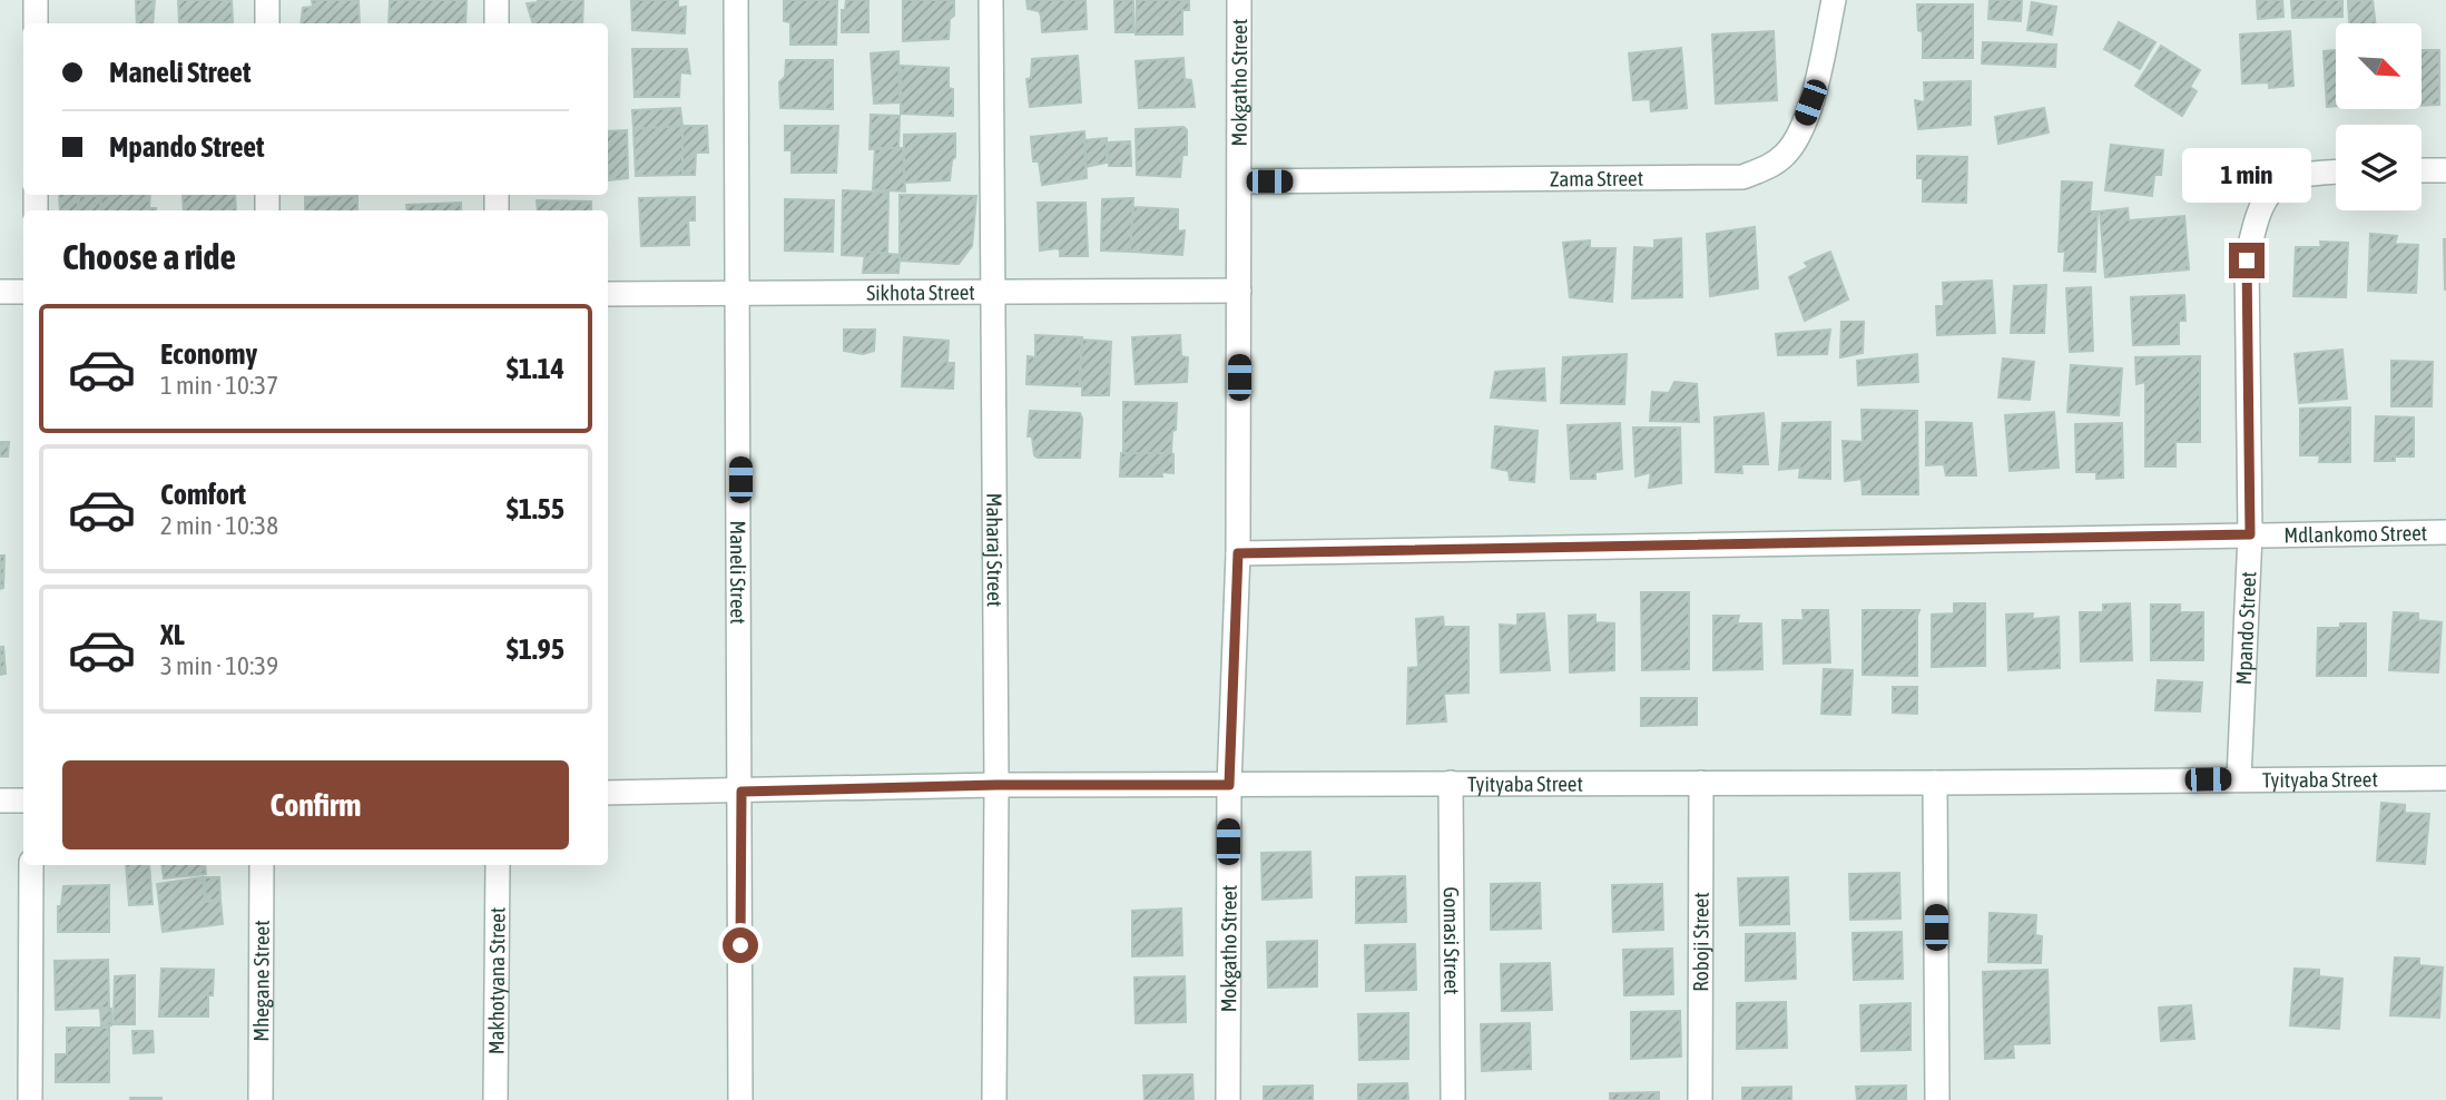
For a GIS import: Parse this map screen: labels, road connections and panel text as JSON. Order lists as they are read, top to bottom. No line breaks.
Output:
{"streets":{"street":["Mokgatho Street","Zama Street","Sikhota Street","Mdlankomo Street","Maharaj Street","Maneli Street","Mpando Street","Tyityaba Street","Gomasi Street","Roboji Street","Mhegane Street","Makhotyana Street"]},"crossings":[["Mokgatho Street","Zama Street"],["Mokgatho Street","Sikhota Street"],["Mokgatho Street","Mdlankomo Street"],["Mokgatho Street","Tyityaba Street"],["Sikhota Street","Maharaj Street"],["Sikhota Street","Maneli Street"],["Mdlankomo Street","Mpando Street"],["Maharaj Street","Tyityaba Street"],["Maneli Street","Tyityaba Street"],["Mpando Street","Tyityaba Street"],["Tyityaba Street","Gomasi Street"],["Tyityaba Street","Roboji Street"]],"north":"bottom right","page":{"banner":["Maneli Street","Mpando Street"],"bubble":"1 min","heading":"Choose a ride","list":[{"name":"Economy","note":"1 min · 10:37","value":"$1.14"},{"name":"Comfort","note":"2 min · 10:38","value":"$1.55"},{"name":"XL","note":"3 min · 10:39","value":"$1.95"}],"buttons":"Confirm"}}
